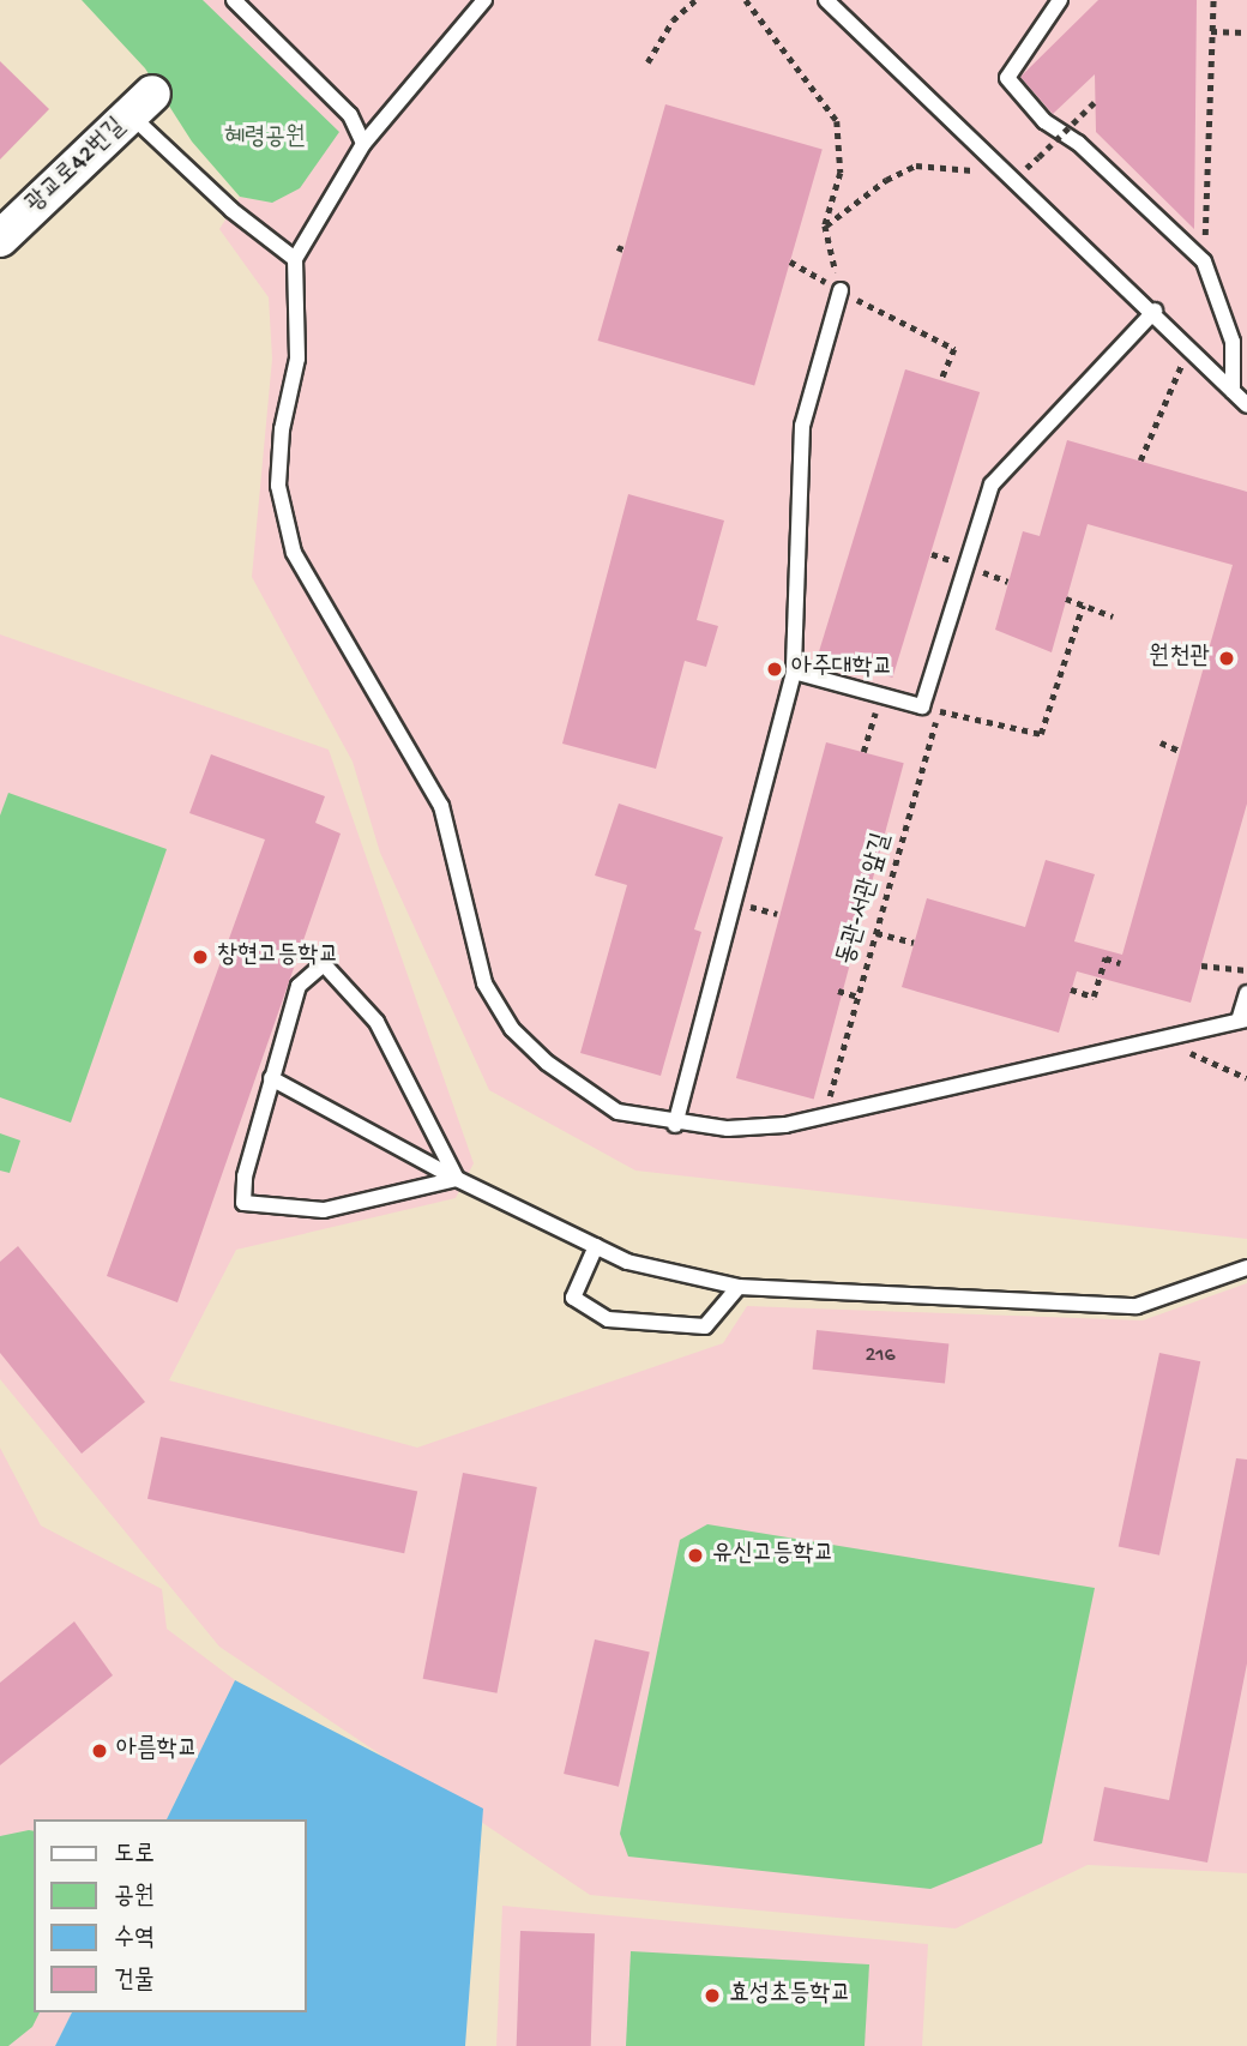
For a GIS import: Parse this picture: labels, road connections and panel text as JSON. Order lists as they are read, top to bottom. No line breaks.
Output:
{"streets":{"street":["광교로42번길"],"path":["동관-서관 앞길"]},"parks":["혜령공원"],"places":["원천관","아주대학교","창현고등학교","유신고등학교","아름학교","효성초등학교"],"house_numbers":["216"],"legend":["도로","공원","수역","건물"]}
